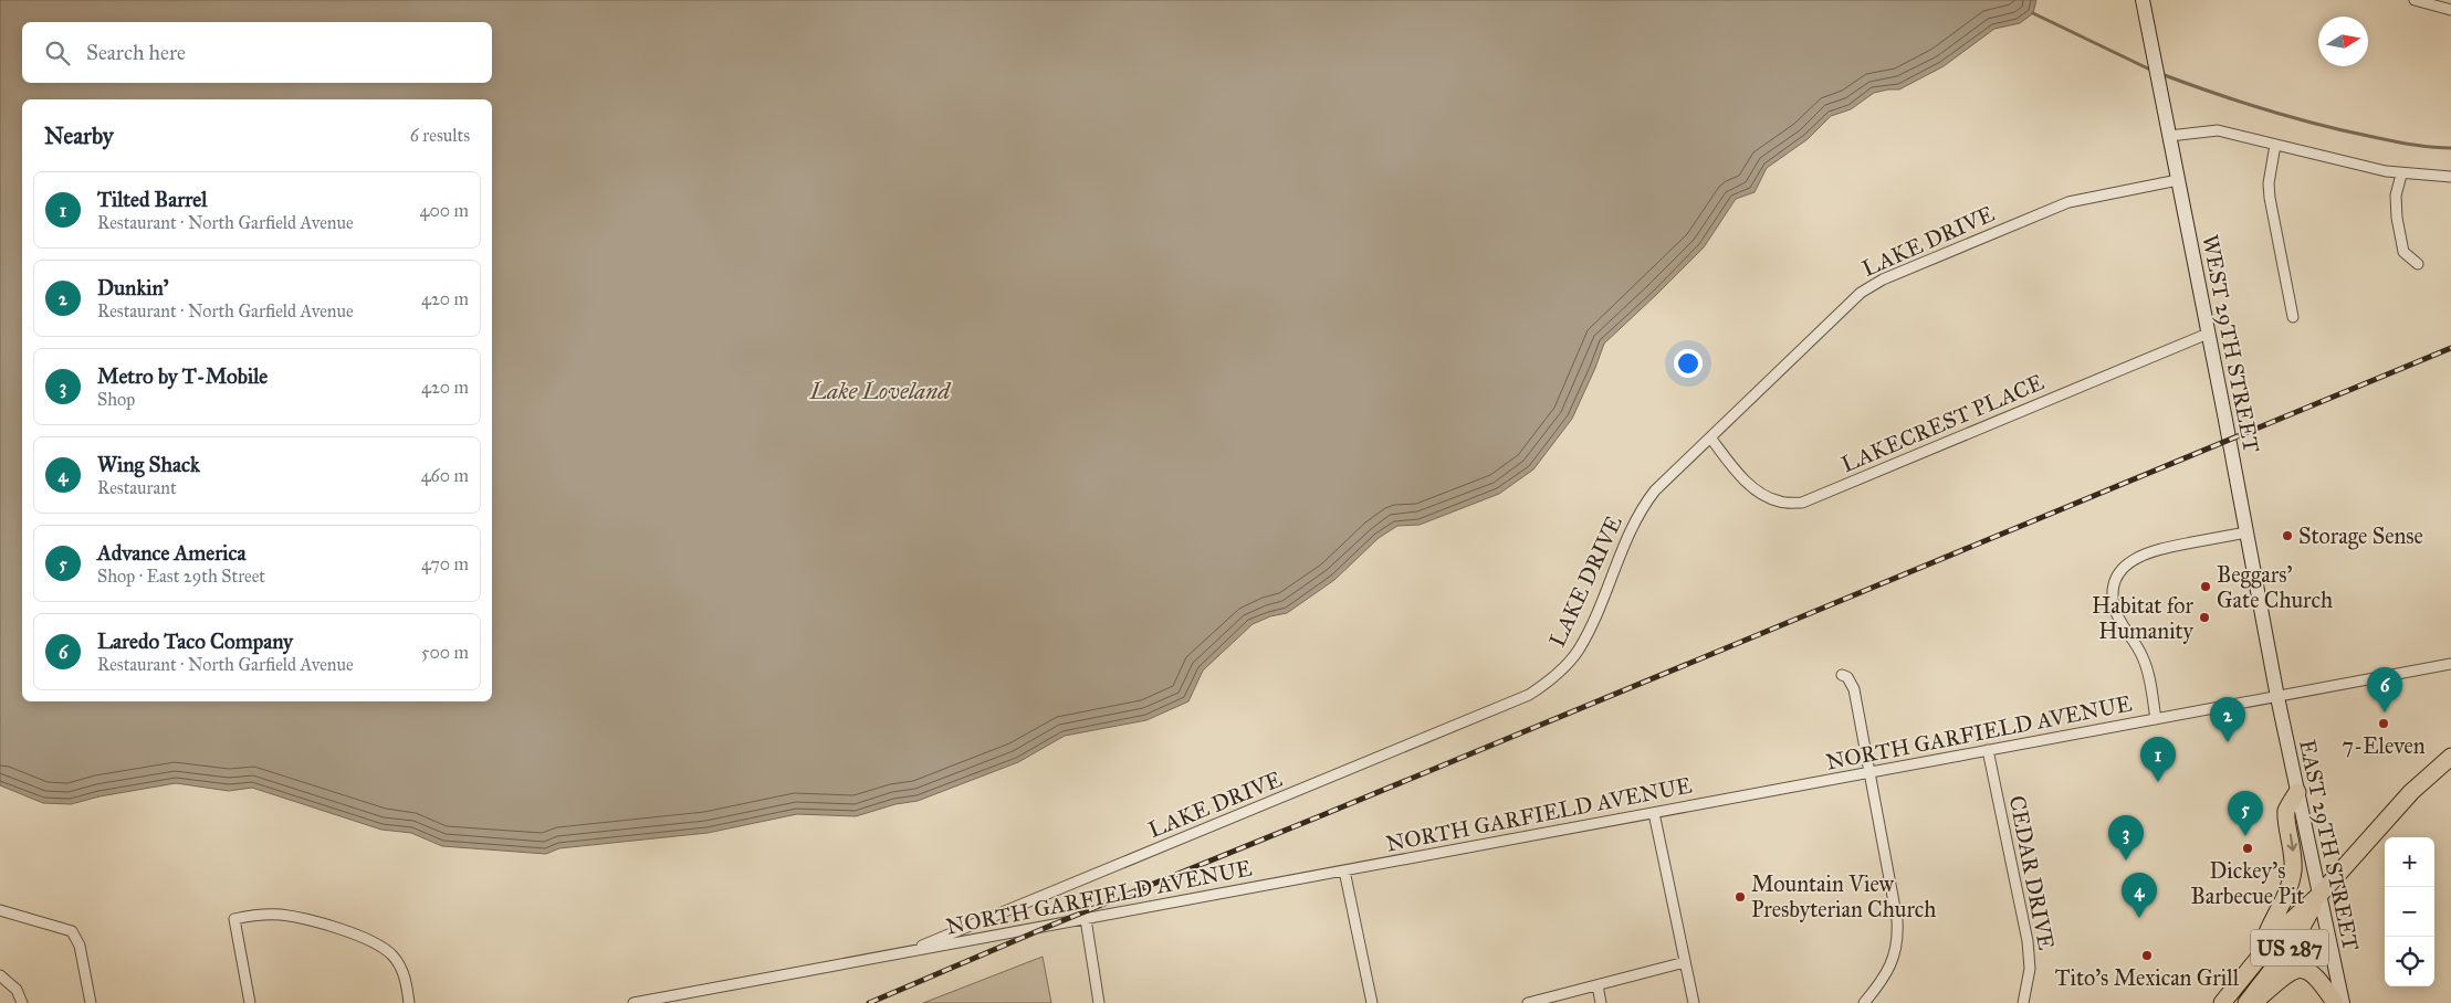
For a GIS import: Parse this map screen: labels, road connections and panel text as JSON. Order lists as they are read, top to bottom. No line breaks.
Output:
{"streets":{"highway":["US 287"],"main road":["WEST 29TH STREET","EAST 29TH STREET"],"street":["LAKE DRIVE","LAKECREST PLACE","NORTH GARFIELD AVENUE","CEDAR DRIVE"]},"crossings":[["LAKE DRIVE","WEST 29TH STREET"],["LAKE DRIVE","LAKECREST PLACE"],["LAKE DRIVE","NORTH GARFIELD AVENUE"],["WEST 29TH STREET","LAKECREST PLACE"],["WEST 29TH STREET","NORTH GARFIELD AVENUE"],["WEST 29TH STREET","EAST 29TH STREET"],["NORTH GARFIELD AVENUE","EAST 29TH STREET"],["NORTH GARFIELD AVENUE","CEDAR DRIVE"],["EAST 29TH STREET","US 287"]],"water":["Lake Loveland"],"places":["Storage Sense","Beggars' Gate Church","Habitat for Humanity","7-Eleven","Dickey's Barbecue Pit","Mountain View Presbyterian Church","Tito's Mexican Grill"],"north":"right","page":{"search":"Search here","heading":["Nearby","6 results"],"list":[{"mark":"1","name":"Tilted Barrel","note":"Restaurant · North Garfield Avenue","value":"400 m"},{"mark":"2","name":"Dunkin'","note":"Restaurant · North Garfield Avenue","value":"420 m"},{"mark":"3","name":"Metro by T-Mobile","note":"Shop","value":"420 m"},{"mark":"4","name":"Wing Shack","note":"Restaurant","value":"460 m"},{"mark":"5","name":"Advance America","note":"Shop · East 29th Street","value":"470 m"},{"mark":"6","name":"Laredo Taco Company","note":"Restaurant · North Garfield Avenue","value":"500 m"}],"pins":["6","2","1","5","3","4"],"map_buttons":["+","−"]}}
